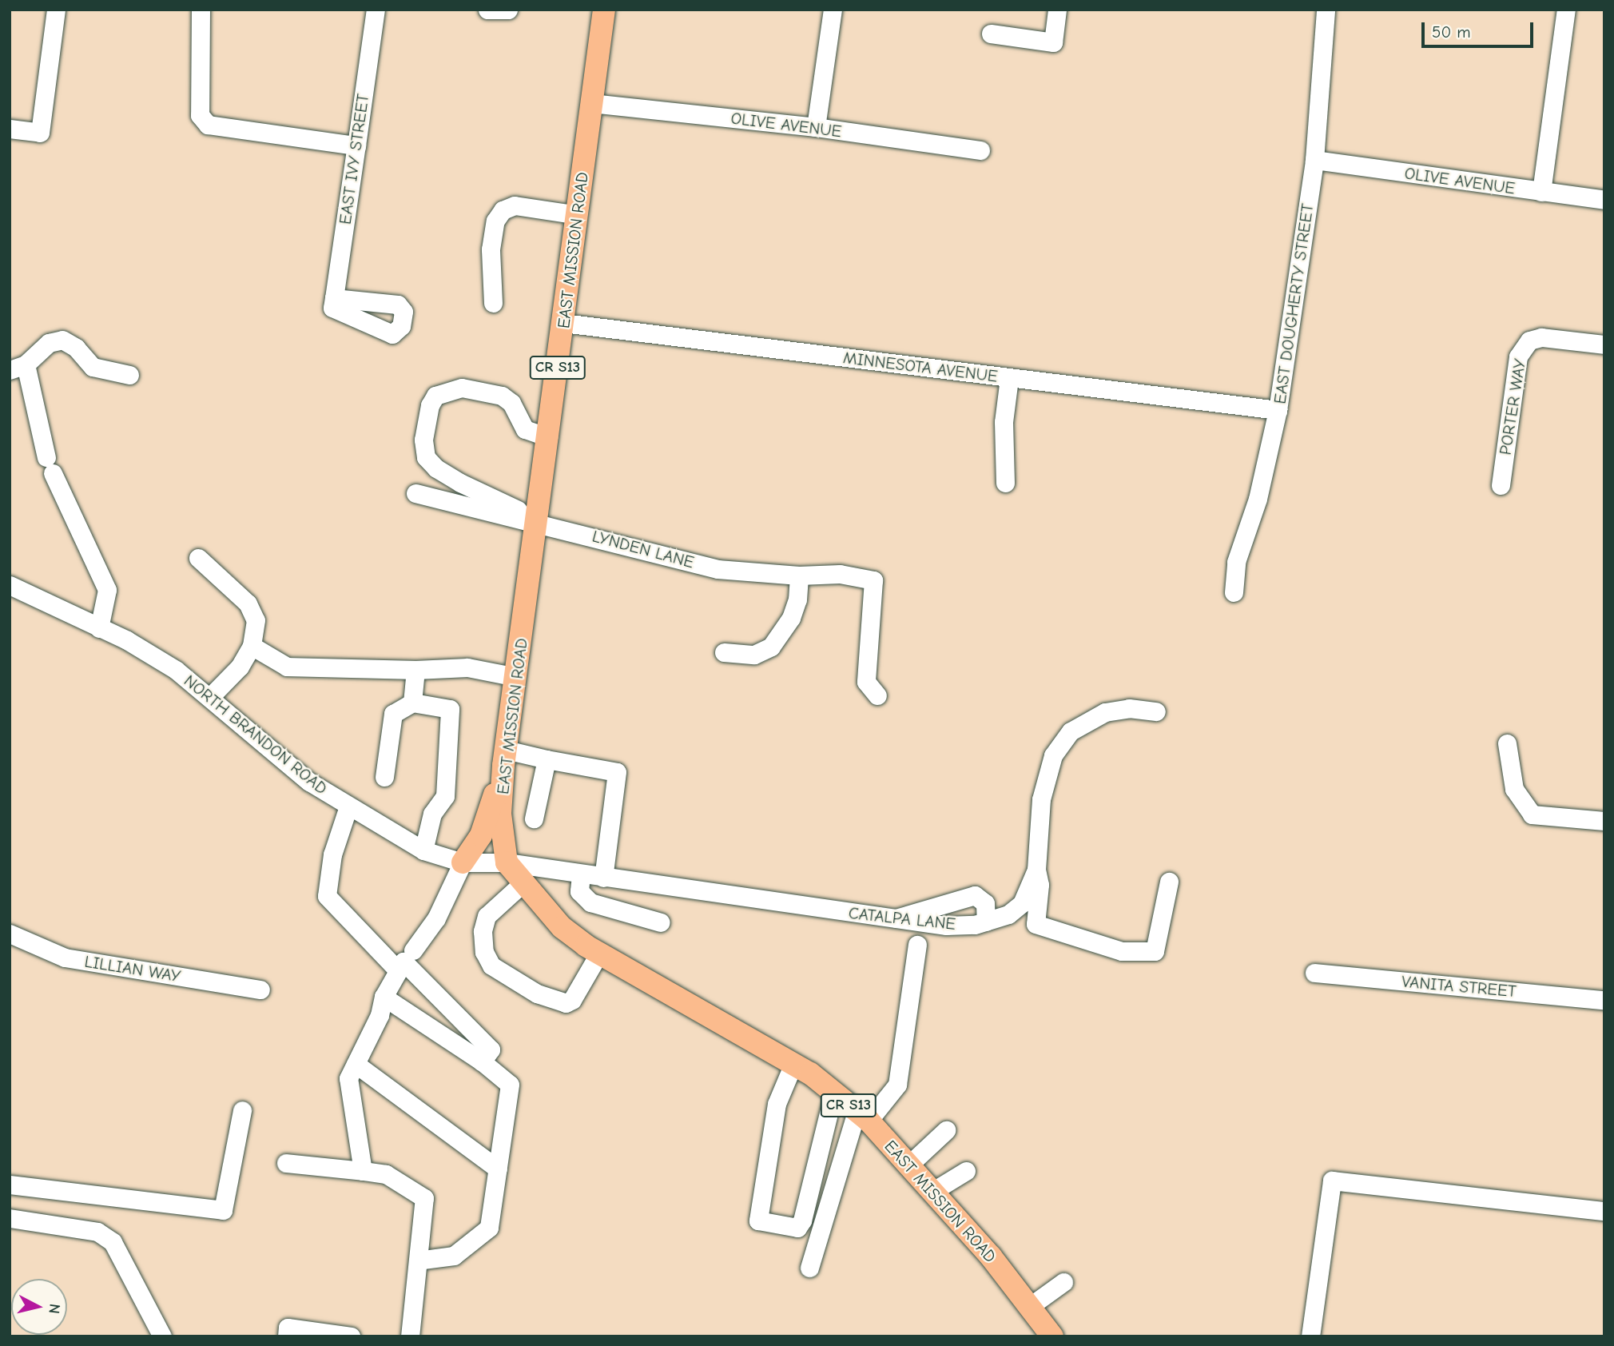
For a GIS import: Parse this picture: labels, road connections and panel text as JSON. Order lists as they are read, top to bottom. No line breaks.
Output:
{"streets":{"main road":["EAST MISSION ROAD","CR S13"],"street":["OLIVE AVENUE","EAST IVY STREET","EAST DOUGHERTY STREET","MINNESOTA AVENUE","PORTER WAY","LYNDEN LANE","NORTH BRANDON ROAD","CATALPA LANE","LILLIAN WAY","VANITA STREET"]},"crossings":[["OLIVE AVENUE","EAST MISSION ROAD"],["OLIVE AVENUE","EAST DOUGHERTY STREET"],["EAST MISSION ROAD","MINNESOTA AVENUE"],["EAST MISSION ROAD","LYNDEN LANE"],["EAST MISSION ROAD","NORTH BRANDON ROAD"],["EAST MISSION ROAD","CATALPA LANE"],["EAST DOUGHERTY STREET","MINNESOTA AVENUE"],["NORTH BRANDON ROAD","CATALPA LANE"]],"scale_bar":"50 m","north":"right"}
